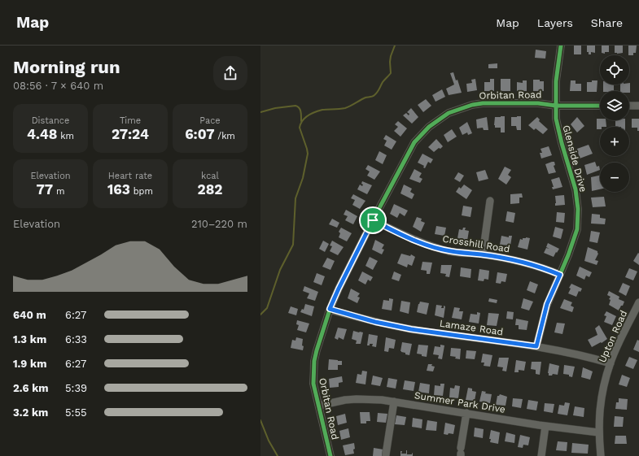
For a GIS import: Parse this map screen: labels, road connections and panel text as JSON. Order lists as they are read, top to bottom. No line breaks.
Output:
{"streets":{"street":["Orbitan Road","Glenside Drive","Crosshill Road","Lamaze Road","Upton Road","Summer Park Drive"]},"crossings":[["Orbitan Road","Glenside Drive"],["Orbitan Road","Crosshill Road"],["Orbitan Road","Lamaze Road"],["Orbitan Road","Summer Park Drive"],["Glenside Drive","Crosshill Road"],["Glenside Drive","Lamaze Road"],["Lamaze Road","Upton Road"],["Upton Road","Summer Park Drive"]],"page":{"header":"Map","nav":["Map","Layers","Share"],"heading":["Morning run","08:56 · 7 × 640 m"],"map_buttons":["+","−"],"stats":[["Distance","4.48 km"],["Time","27:24"],["Pace","6:07 /km"],["Elevation","77 m"],["Heart rate","163 bpm"],["kcal","282"]],"chart":["Elevation","210–220 m"],"list":[{"name":"640 m","note":"6:27"},{"name":"1.3 km","note":"6:33"},{"name":"1.9 km","note":"6:27"},{"name":"2.6 km","note":"5:39"},{"name":"3.2 km","note":"5:55"}]}}
